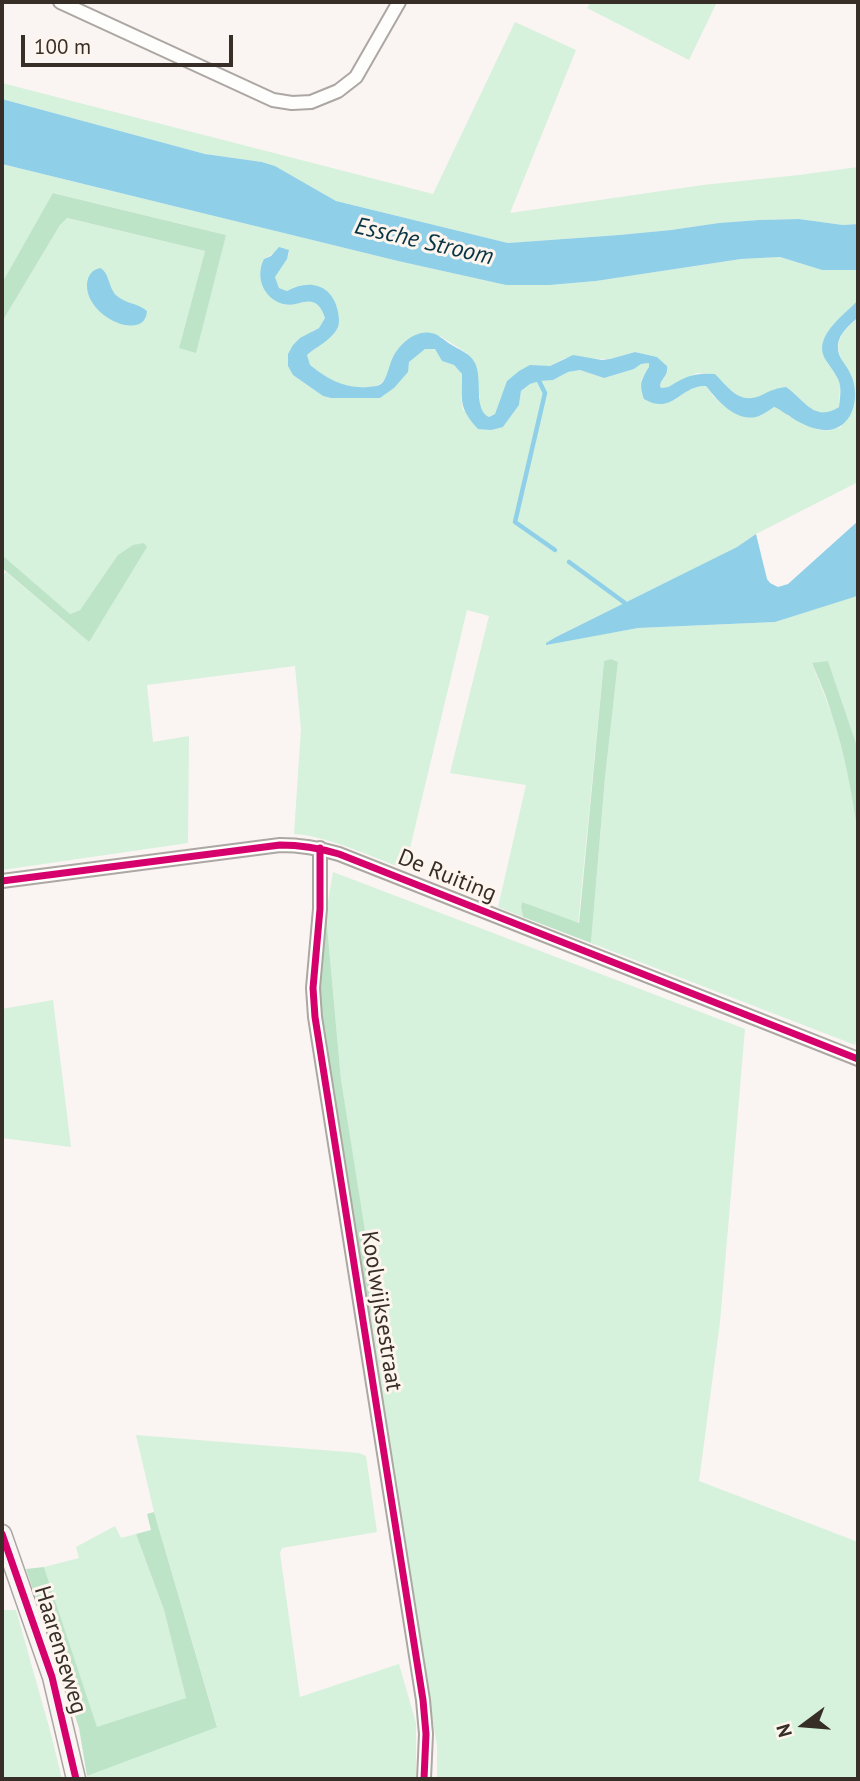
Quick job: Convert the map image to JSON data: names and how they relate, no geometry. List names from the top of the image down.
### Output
{
  "streets": {
    "street": ["De Ruiting", "Koolwijksestraat", "Haarenseweg"]
  },
  "crossings": [
    ["De Ruiting", "Koolwijksestraat"]
  ],
  "water": ["Essche Stroom"],
  "scale_bar": "100 m",
  "north": "left"
}
